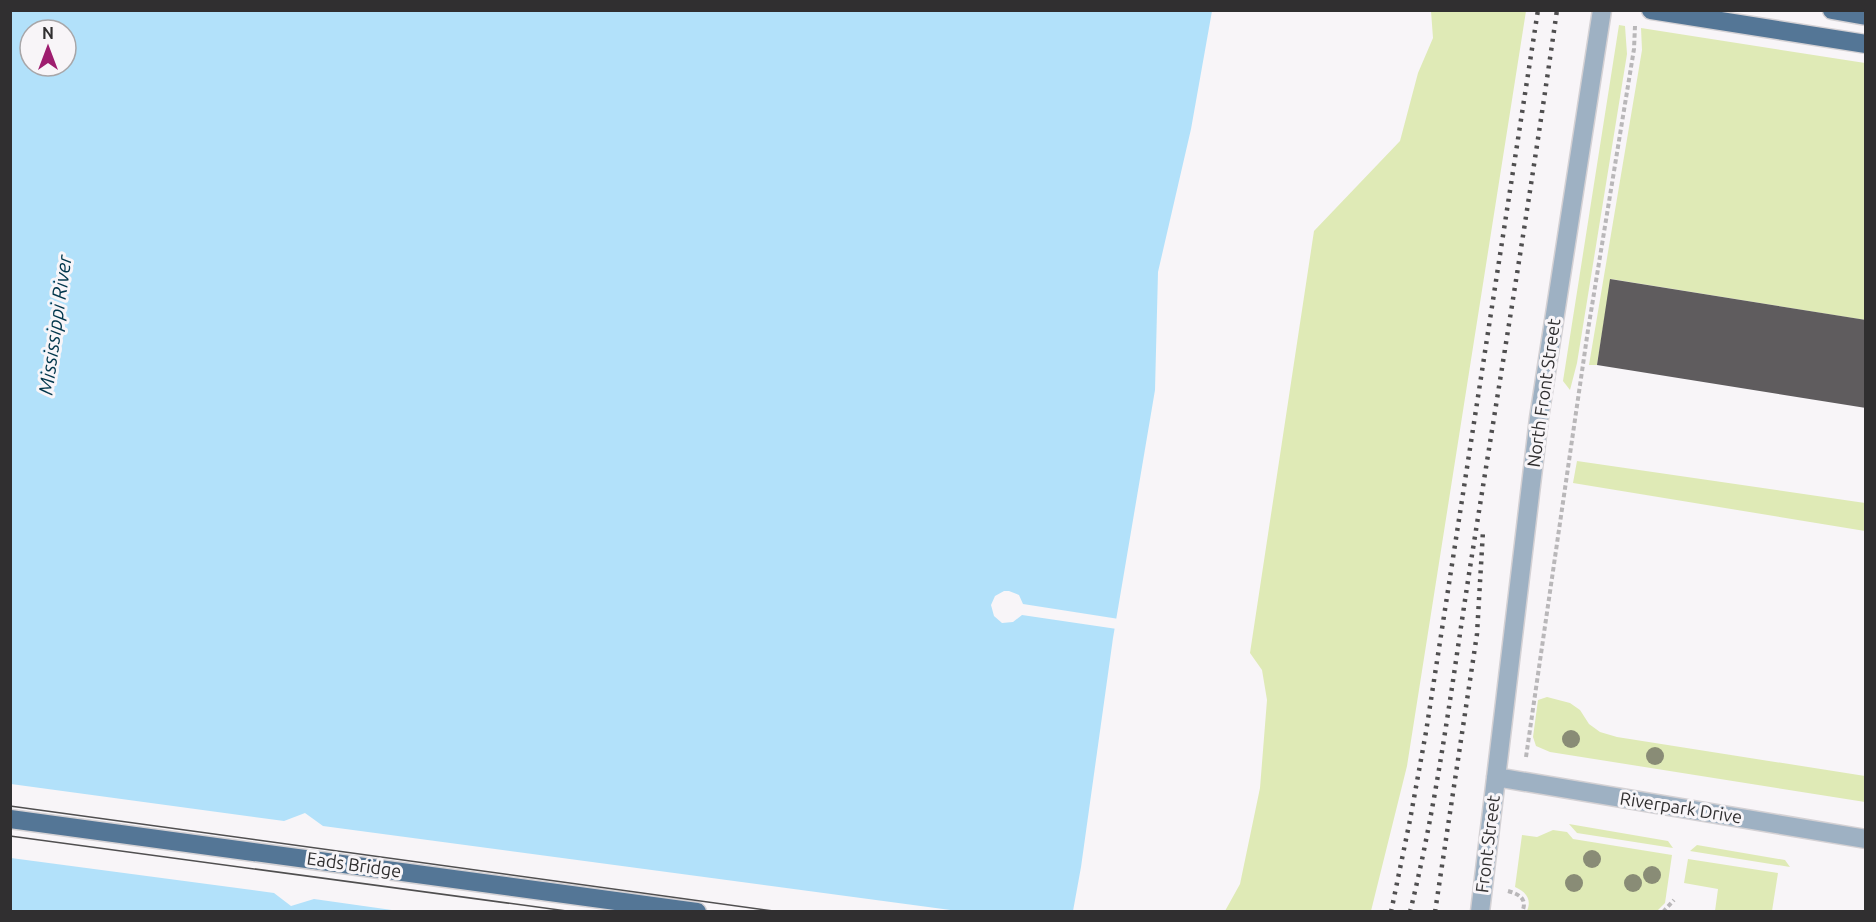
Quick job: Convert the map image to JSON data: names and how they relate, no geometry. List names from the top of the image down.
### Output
{
  "streets": {
    "main road": ["Eads Bridge"],
    "street": ["North Front Street", "Riverpark Drive", "Front Street"]
  },
  "crossings": [
    ["North Front Street", "Riverpark Drive"],
    ["North Front Street", "Front Street"],
    ["Riverpark Drive", "Front Street"]
  ],
  "water": ["Mississippi River"],
  "north": "top"
}
